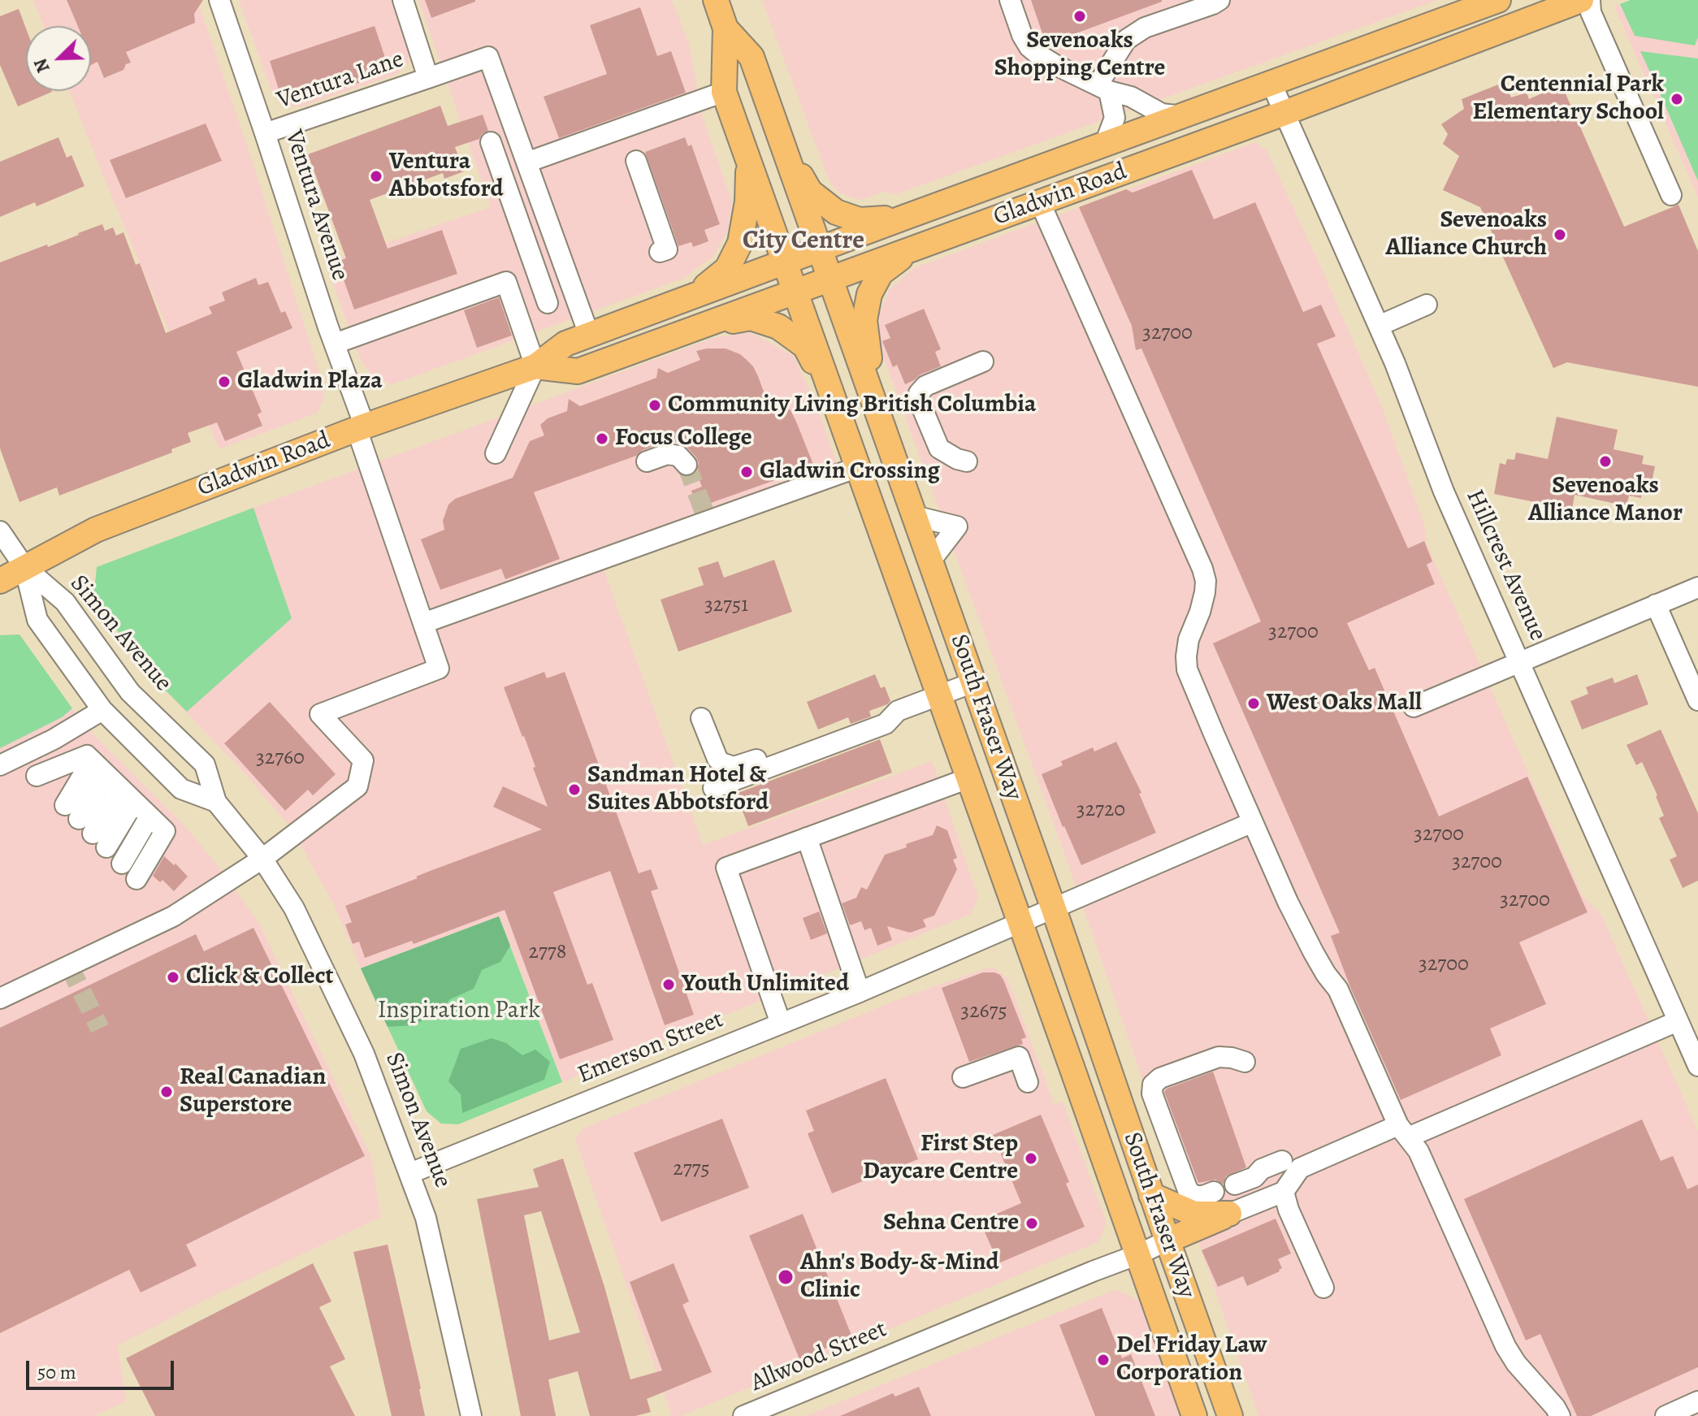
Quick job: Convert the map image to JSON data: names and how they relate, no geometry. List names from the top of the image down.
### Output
{
  "streets": {
    "main road": ["Gladwin Road", "South Fraser Way"],
    "street": [
      "Ventura Lane",
      "Ventura Avenue",
      "Hillcrest Avenue",
      "Simon Avenue",
      "Emerson Street",
      "Allwood Street"
    ]
  },
  "crossings": [
    ["Ventura Lane", "Ventura Avenue"],
    ["Gladwin Road", "Ventura Avenue"],
    ["Gladwin Road", "Hillcrest Avenue"],
    ["Gladwin Road", "Simon Avenue"],
    ["Gladwin Road", "South Fraser Way"],
    ["Ventura Avenue", "Simon Avenue"],
    ["Simon Avenue", "Emerson Street"],
    ["South Fraser Way", "Emerson Street"],
    ["South Fraser Way", "Allwood Street"]
  ],
  "districts": ["City Centre"],
  "parks": ["Inspiration Park"],
  "places": [
    "Sevenoaks Shopping Centre",
    "Centennial Park Elementary School",
    "Ventura Abbotsford",
    "Sevenoaks Alliance Church",
    "Gladwin Plaza",
    "Community Living British Columbia",
    "Focus College",
    "Sevenoaks Alliance Manor",
    "Gladwin Crossing",
    "West Oaks Mall",
    "Sandman Hotel & Suites Abbotsford",
    "Click & Collect",
    "Youth Unlimited",
    "Real Canadian Superstore",
    "First Step Daycare Centre",
    "Sehna Centre",
    "Ahn's Body-&-Mind Clinic",
    "Del Friday Law Corporation"
  ],
  "house_numbers": [
    "32700",
    "32751",
    "32700",
    "32760",
    "32720",
    "32700",
    "32700",
    "32700",
    "2778",
    "32700",
    "32675",
    "2775"
  ],
  "scale_bar": "50 m",
  "north": "bottom left"
}
